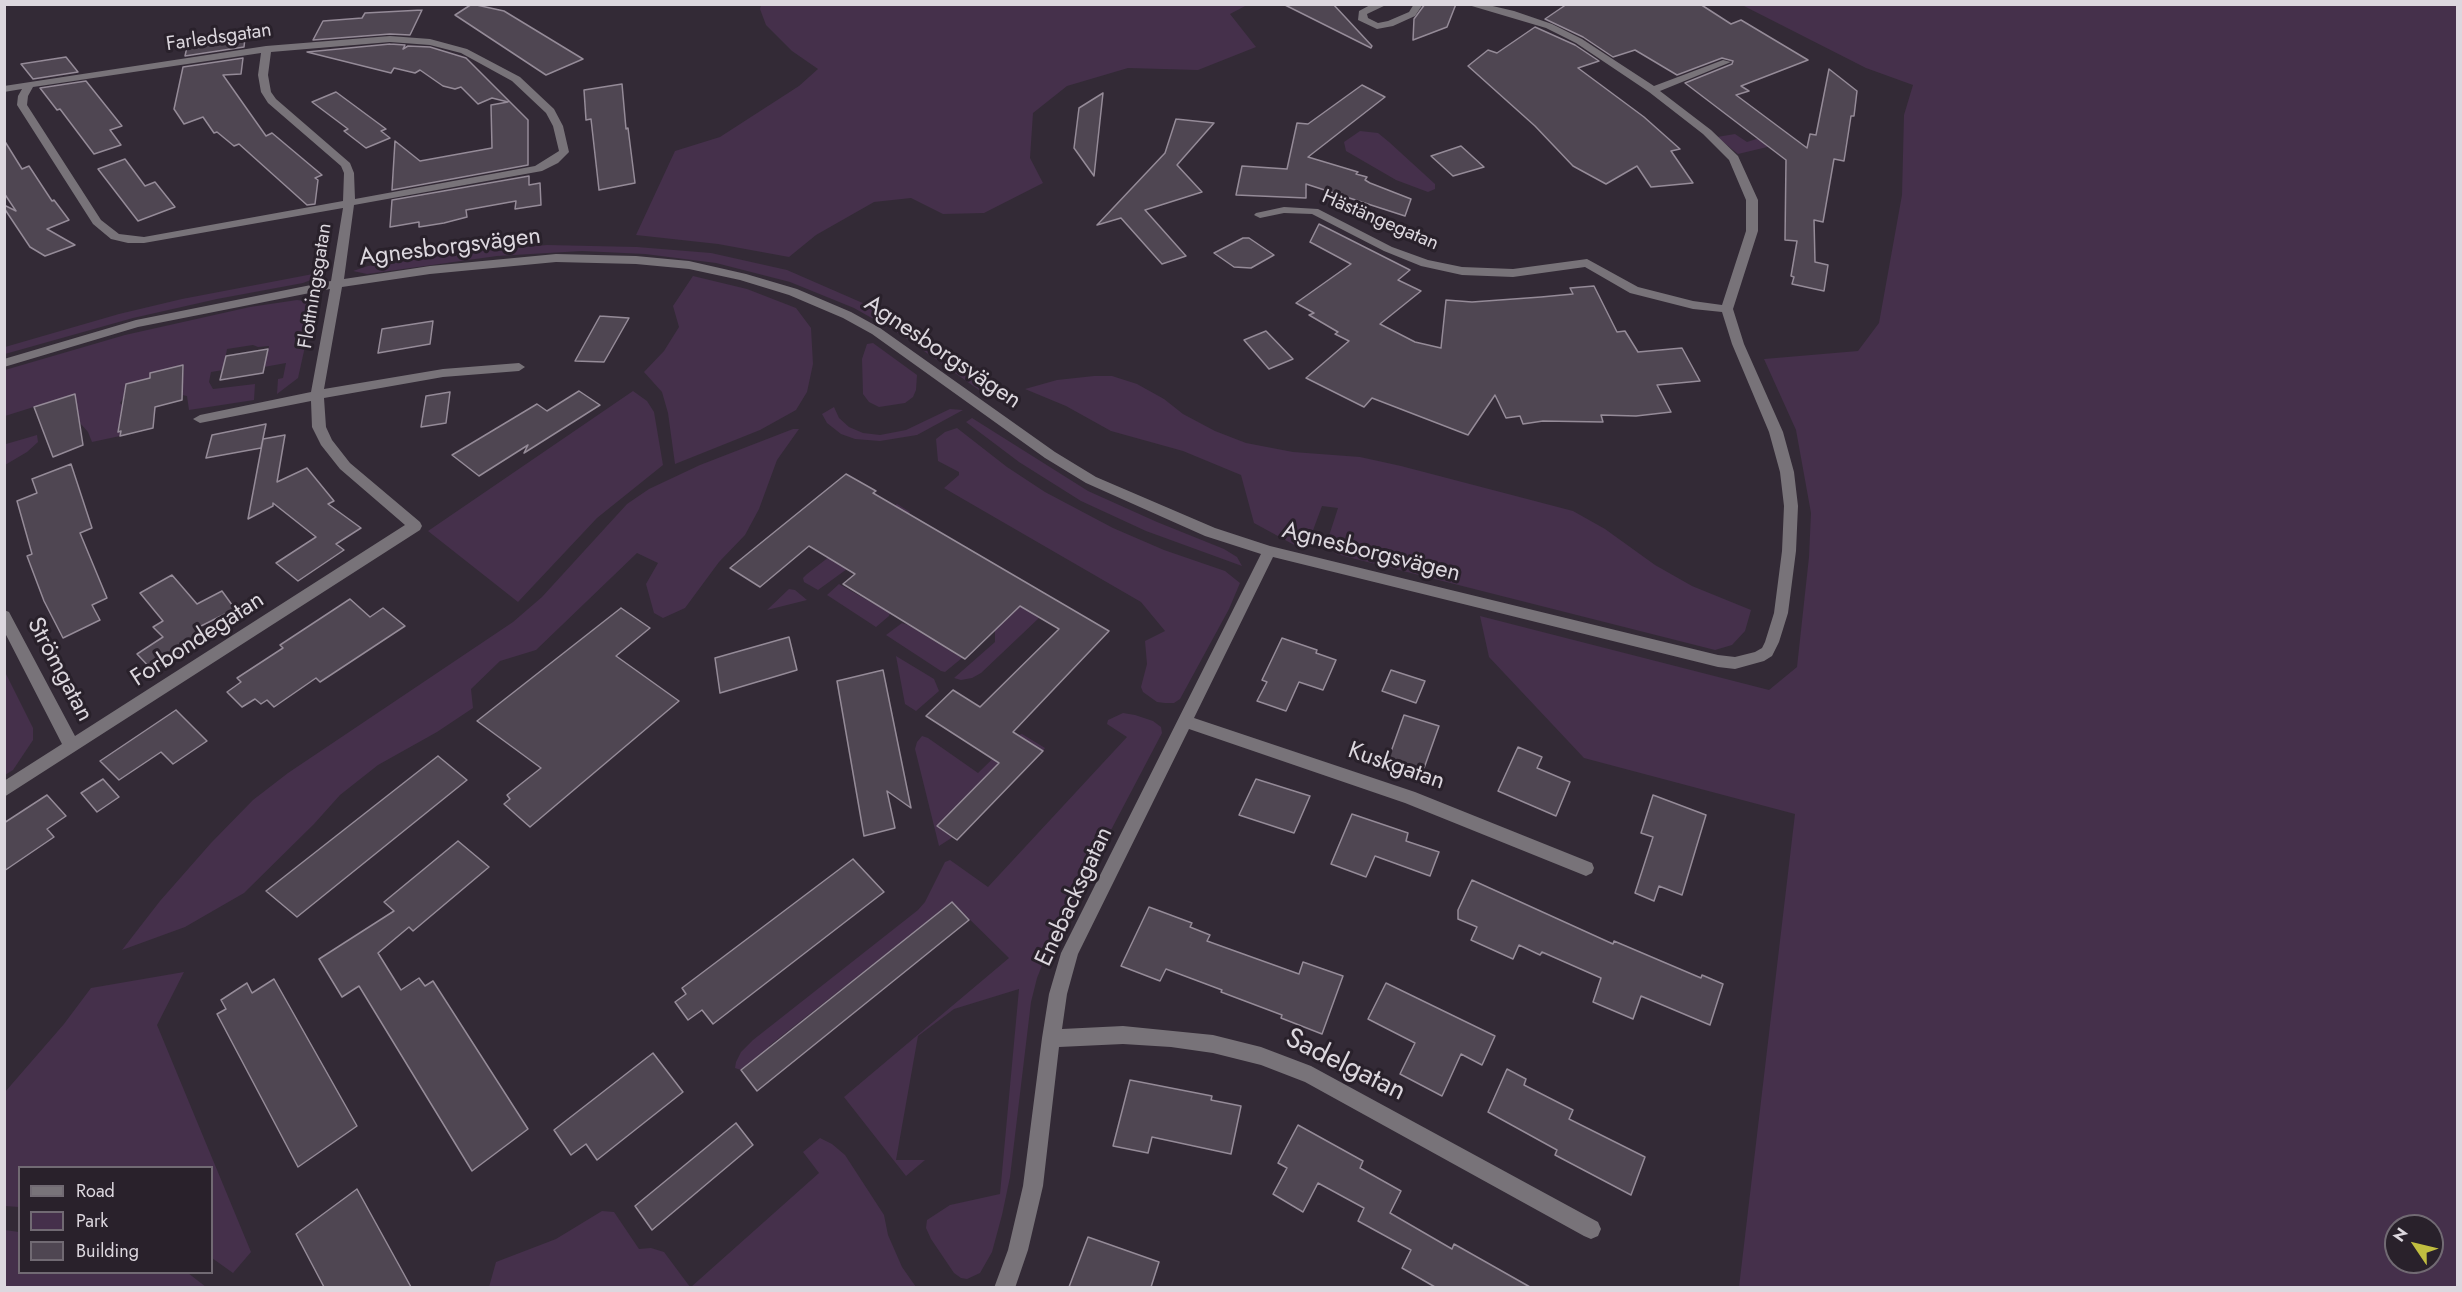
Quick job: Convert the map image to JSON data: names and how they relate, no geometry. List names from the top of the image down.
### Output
{
  "streets": {
    "street": [
      "Farledsgatan",
      "Hästängegatan",
      "Agnesborgsvägen",
      "Flottningsgatan",
      "Forbondegatan",
      "Strömgatan",
      "Kuskgatan",
      "Enebacksgatan",
      "Sadelgatan"
    ]
  },
  "crossings": [
    ["Farledsgatan", "Flottningsgatan"],
    ["Hästängegatan", "Agnesborgsvägen"],
    ["Agnesborgsvägen", "Flottningsgatan"],
    ["Agnesborgsvägen", "Enebacksgatan"],
    ["Flottningsgatan", "Forbondegatan"],
    ["Forbondegatan", "Strömgatan"],
    ["Kuskgatan", "Enebacksgatan"],
    ["Enebacksgatan", "Sadelgatan"]
  ],
  "legend": ["Road", "Park", "Building"],
  "north": "top left"
}
